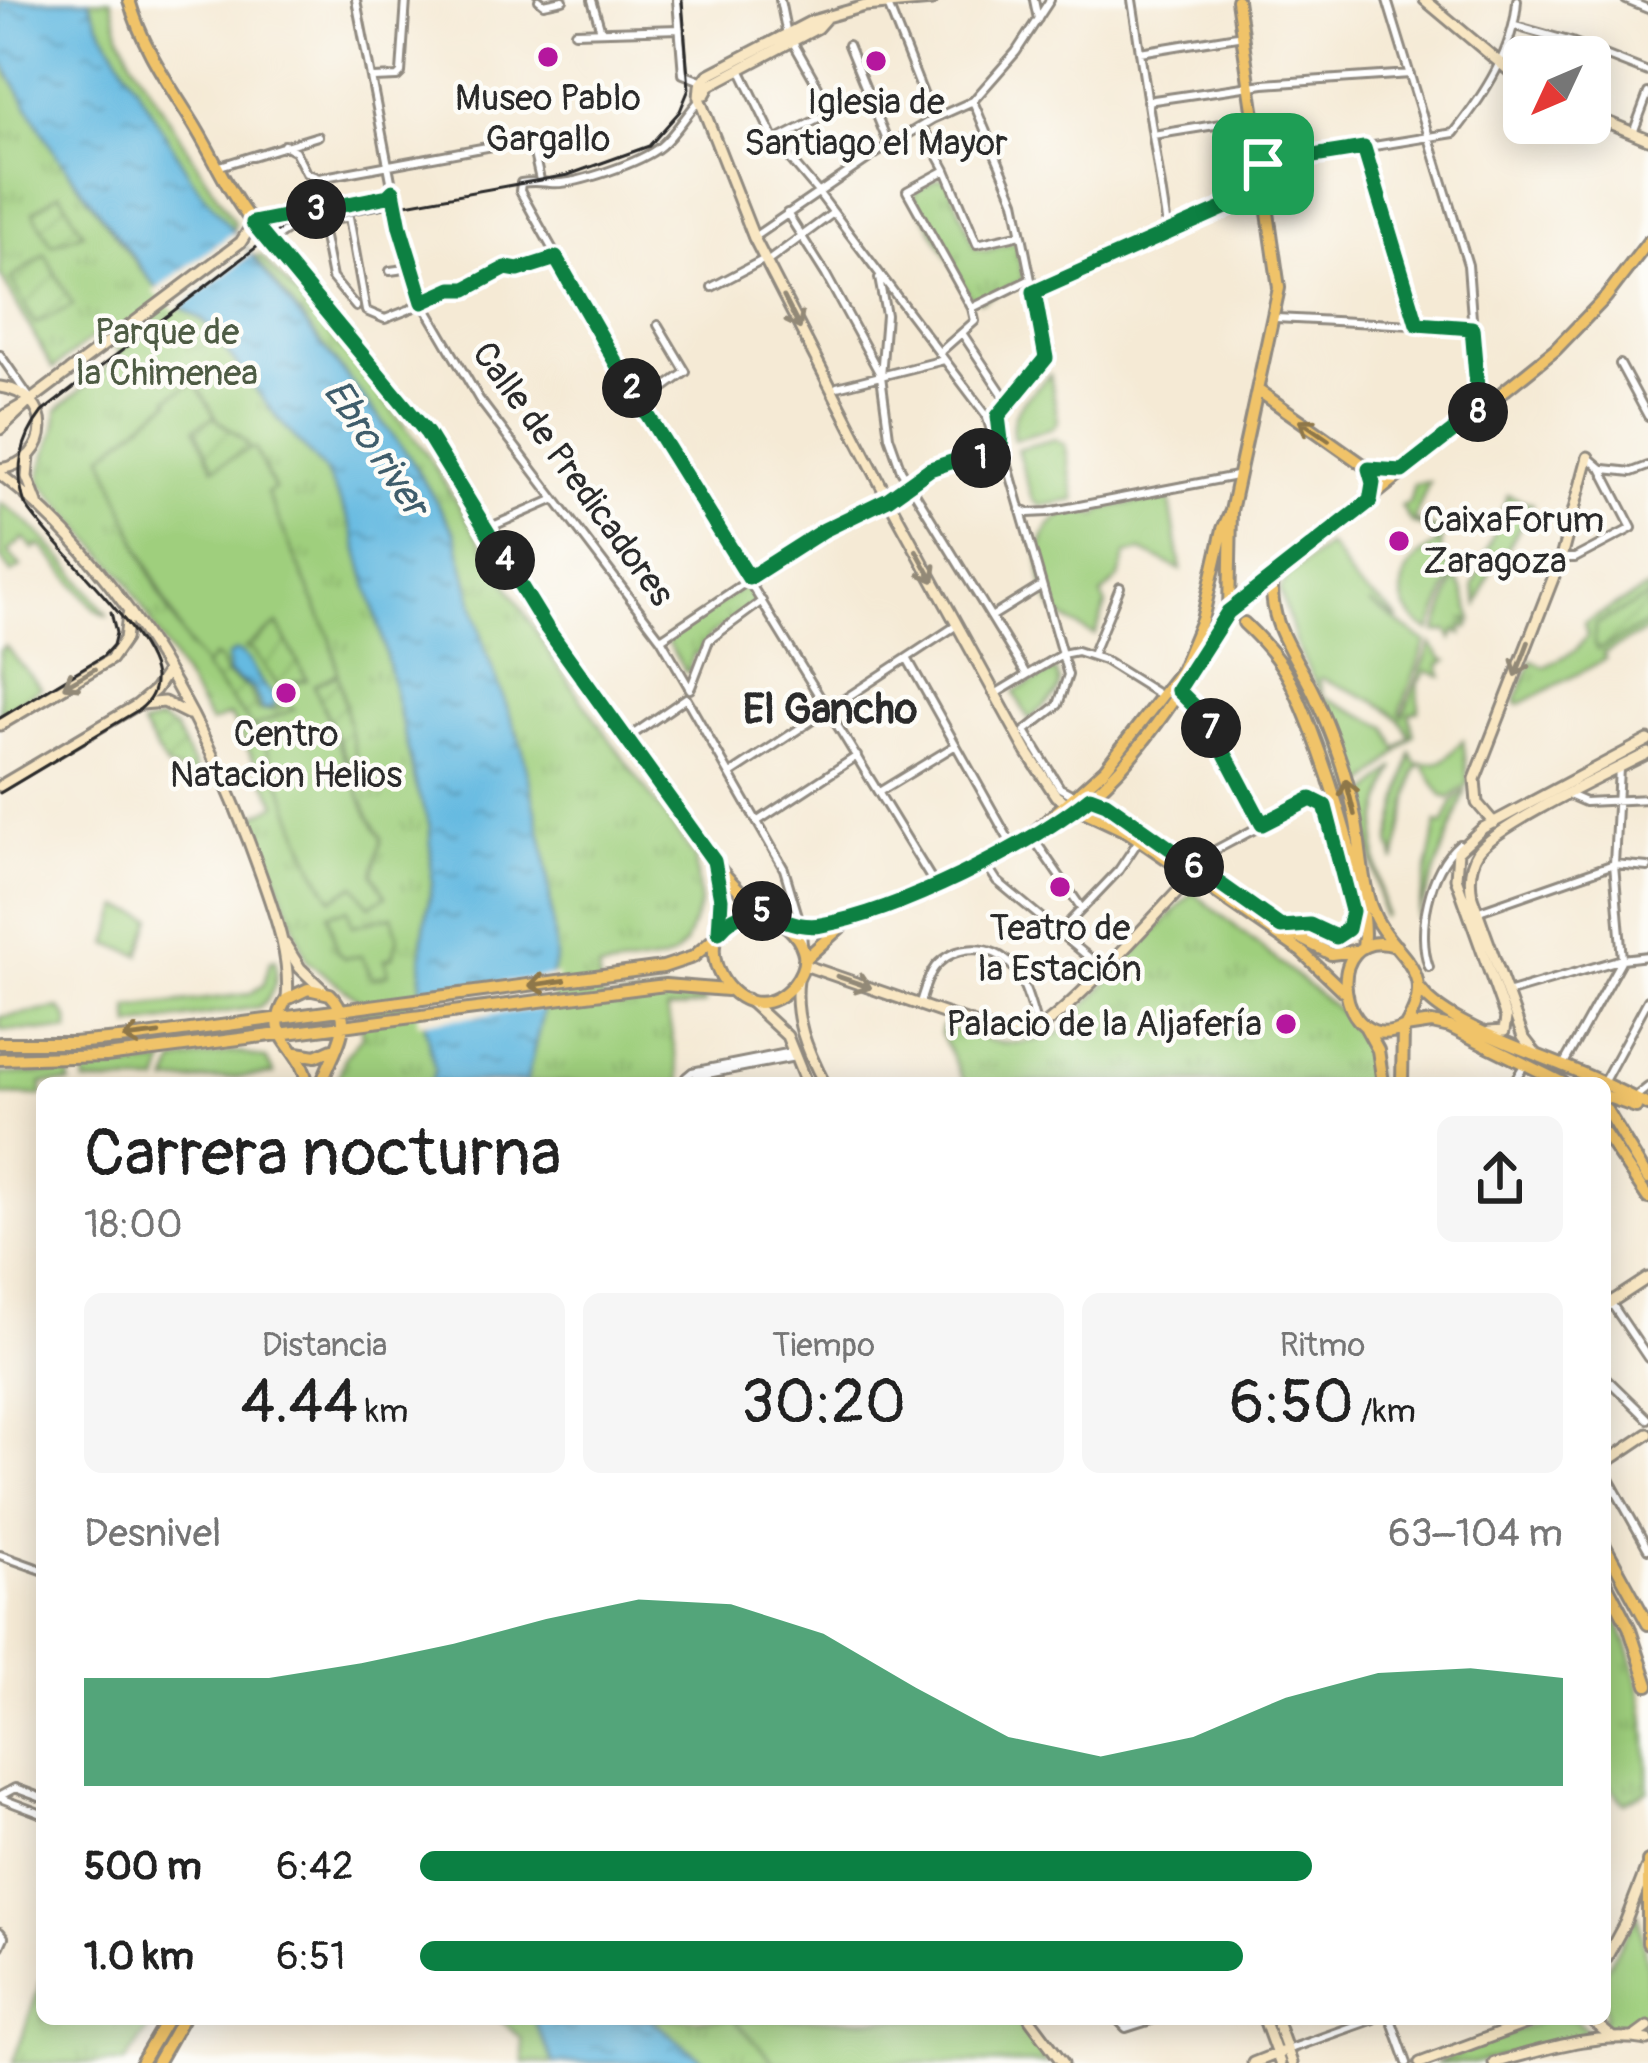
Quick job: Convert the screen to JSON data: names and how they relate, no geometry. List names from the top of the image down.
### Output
{
  "streets": {
    "street": ["Calle de Predicadores"]
  },
  "districts": ["El Gancho"],
  "water": ["Ebro river"],
  "parks": ["Parque de la Chimenea"],
  "places": [
    "Museo Pablo Gargallo",
    "Iglesia de Santiago el Mayor",
    "CaixaForum Zaragoza",
    "Centro Natacion Helios",
    "Teatro de la Estación",
    "Palacio de la Aljafería"
  ],
  "north": "bottom left",
  "page": {
    "pins": [
      "3",
      "2",
      "8",
      "1",
      "4",
      "7",
      "6",
      "5"
    ],
    "heading": ["Carrera nocturna", "18:00"],
    "stats": [
      ["Distancia", "4.44 km"],
      ["Tiempo", "30:20"],
      ["Ritmo", "6:50 /km"]
    ],
    "chart": ["Desnivel", "63–104 m"],
    "list": [
      {
        "name": "500 m",
        "note": "6:42"
      },
      {
        "name": "1.0 km",
        "note": "6:51"
      }
    ]
  }
}
